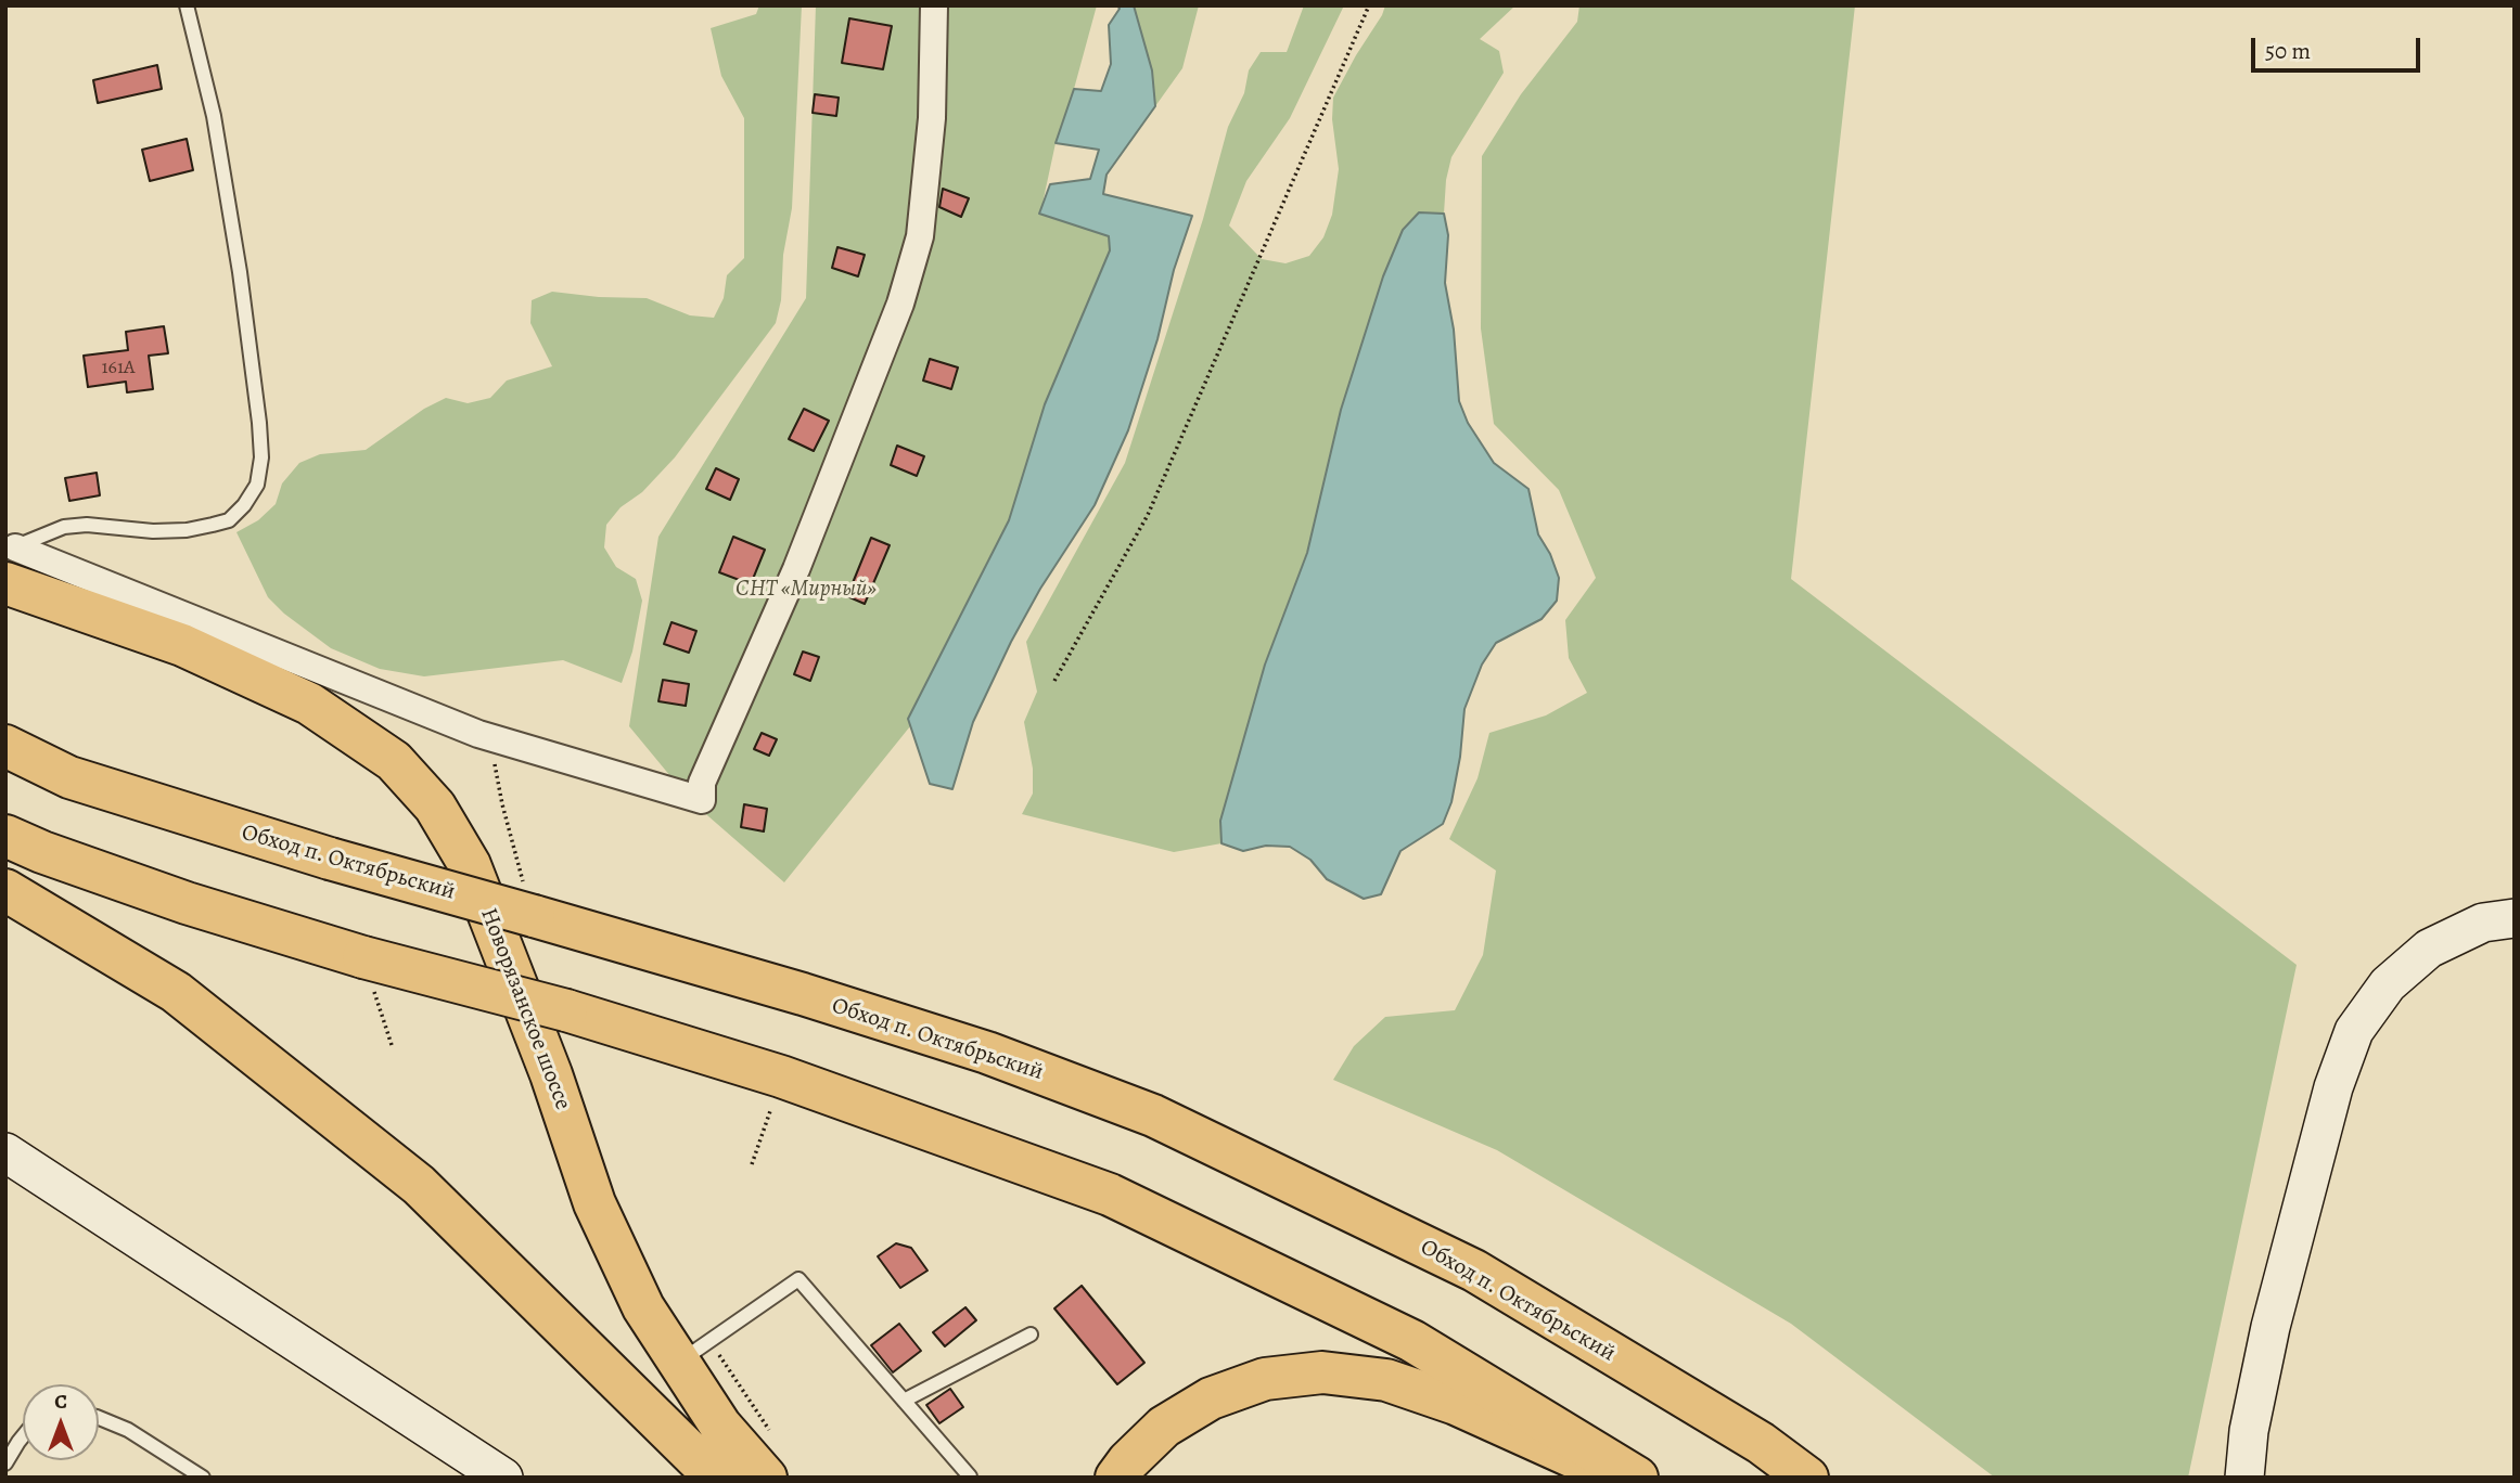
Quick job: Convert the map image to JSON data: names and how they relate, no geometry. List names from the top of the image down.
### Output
{
  "streets": {
    "main road": ["Обход п. Октябрьский", "Новорязанское шоссе"]
  },
  "parks": ["СНТ «Мирный»"],
  "house_numbers": ["161А"],
  "scale_bar": "50 m",
  "north": "top"
}
